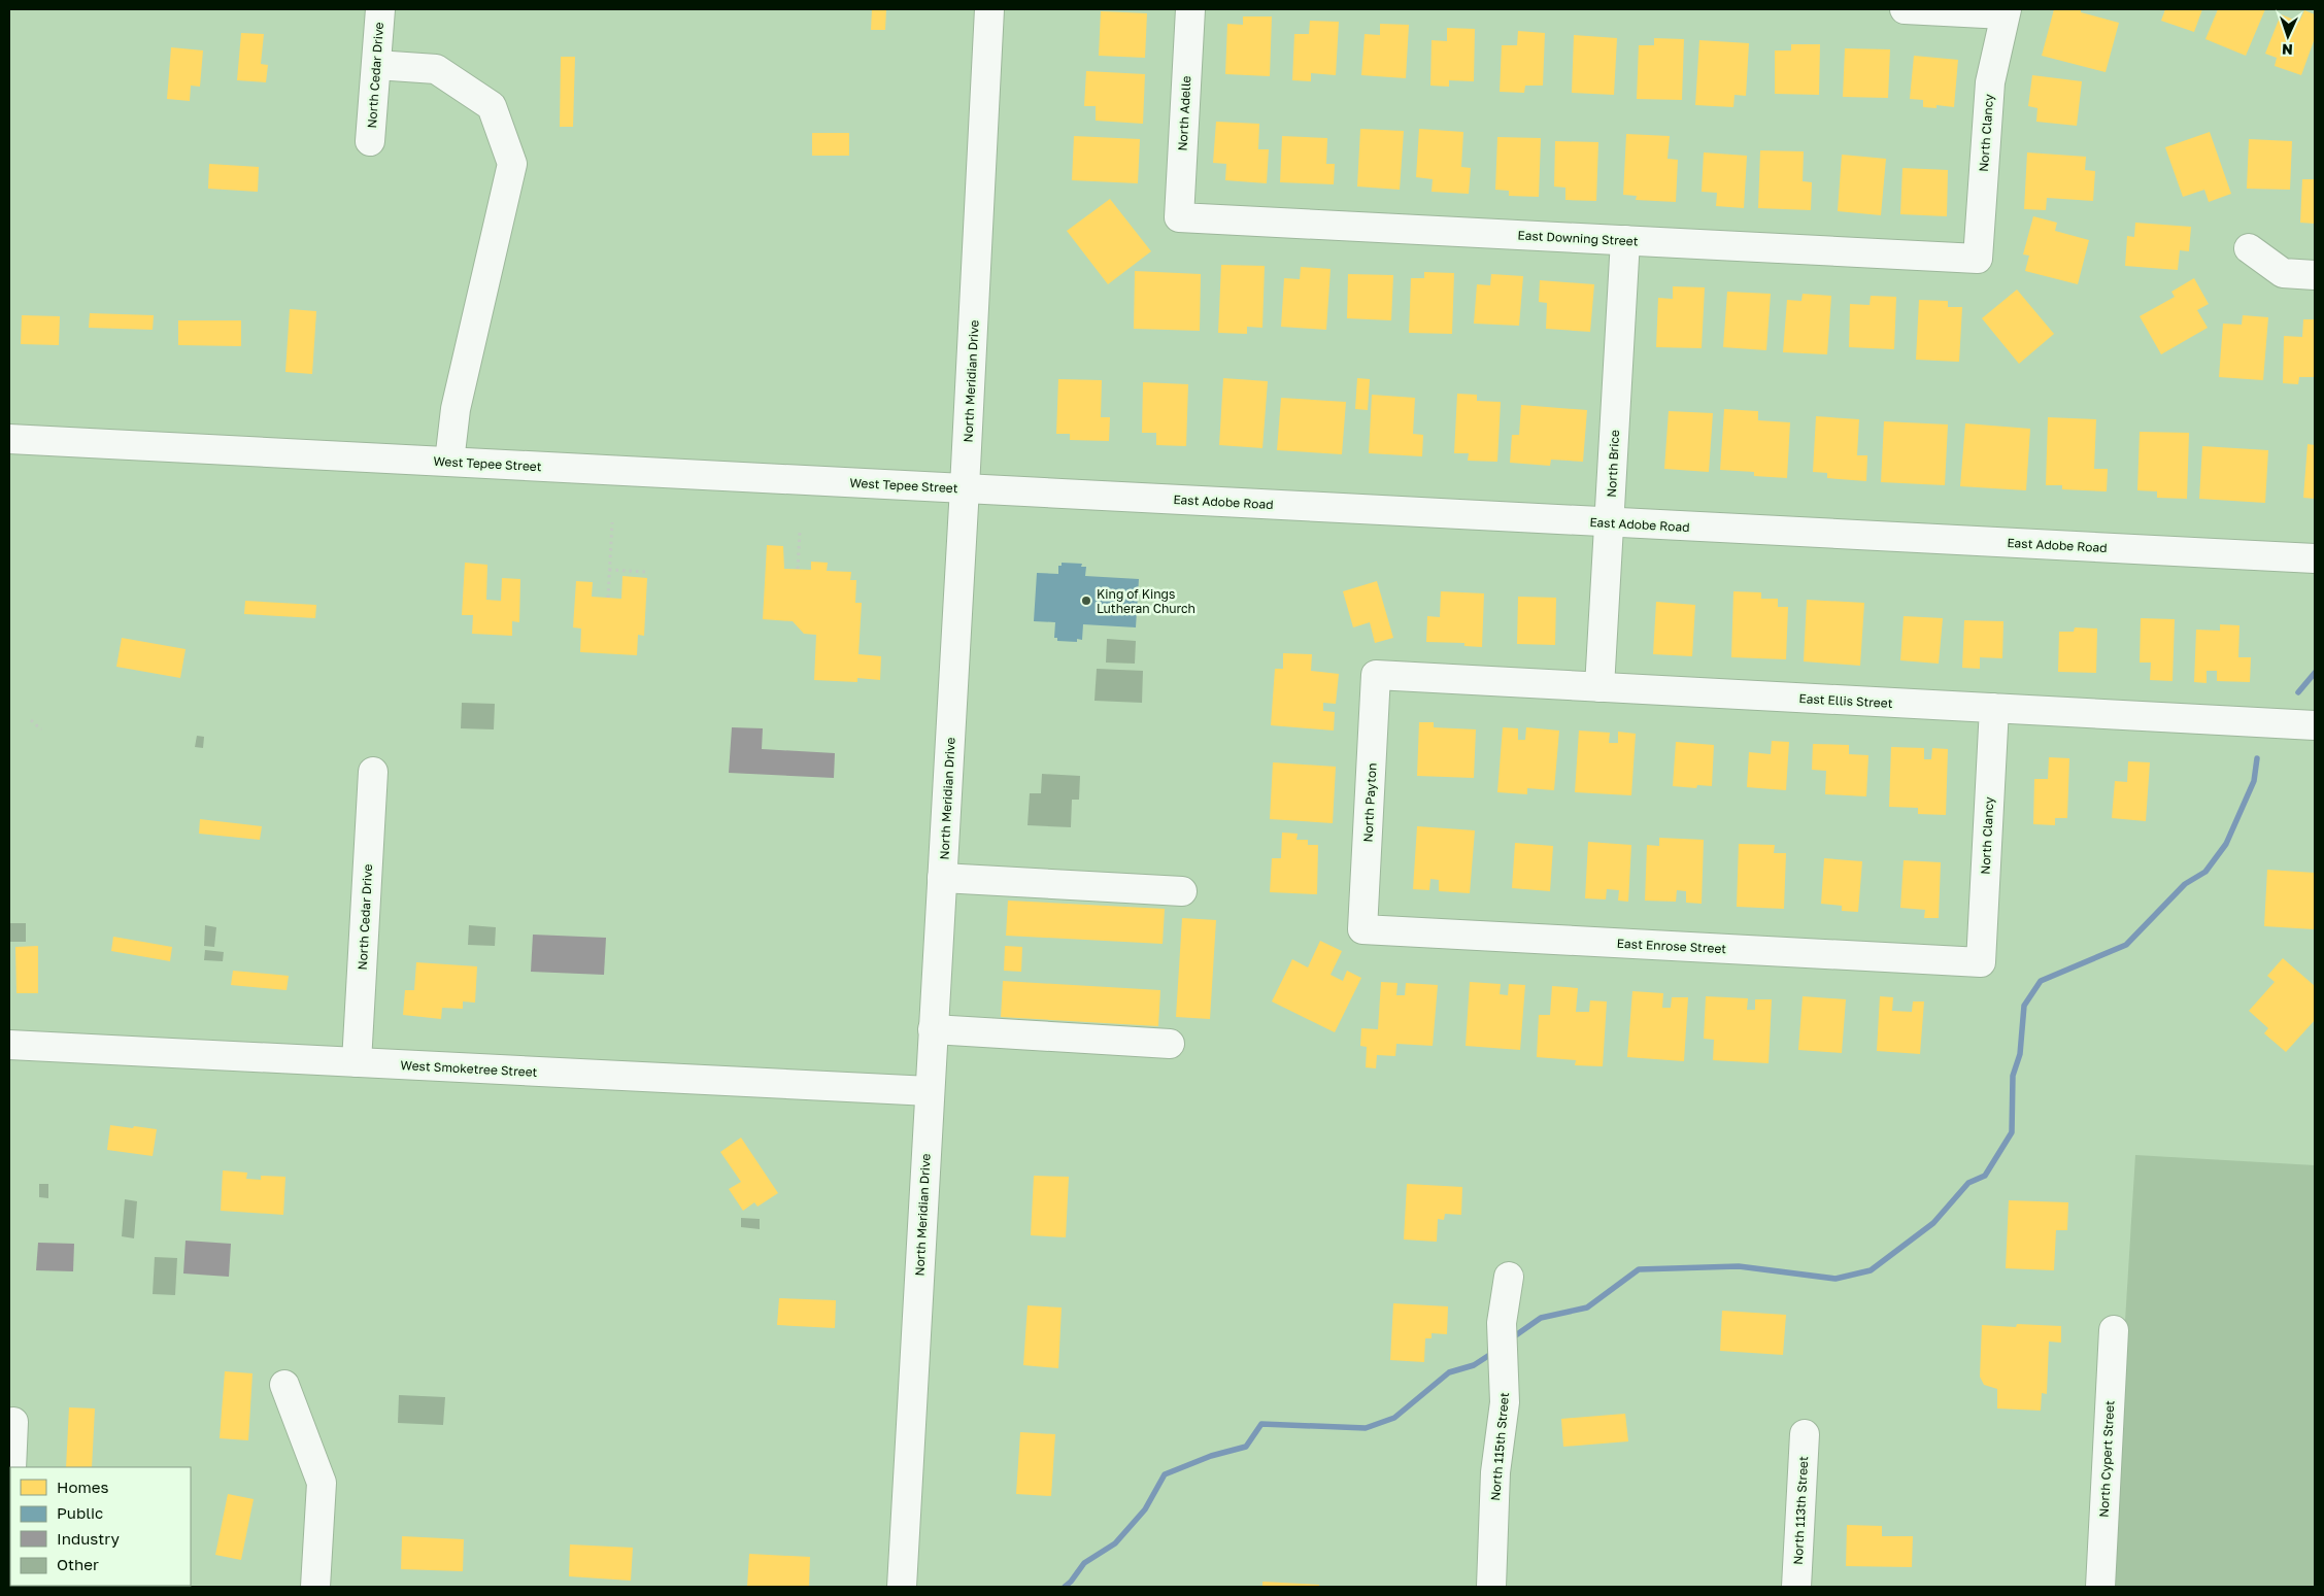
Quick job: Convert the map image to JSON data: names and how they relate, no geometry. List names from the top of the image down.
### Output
{
  "streets": {
    "street": [
      "North Cedar Drive",
      "North Adelle",
      "North Clancy",
      "East Downing Street",
      "North Meridian Drive",
      "West Tepee Street",
      "North Brice",
      "East Adobe Road",
      "East Ellis Street",
      "North Payton",
      "East Enrose Street",
      "West Smoketree Street",
      "North 115th Street",
      "North Cypert Street",
      "North 113th Street"
    ]
  },
  "crossings": [
    ["North Cedar Drive", "West Smoketree Street"],
    ["North Adelle", "East Downing Street"],
    ["North Clancy", "East Downing Street"],
    ["North Clancy", "East Ellis Street"],
    ["North Clancy", "East Enrose Street"],
    ["East Downing Street", "North Brice"],
    ["North Meridian Drive", "West Tepee Street"],
    ["North Meridian Drive", "East Adobe Road"],
    ["North Meridian Drive", "West Smoketree Street"],
    ["West Tepee Street", "East Adobe Road"],
    ["North Brice", "East Adobe Road"],
    ["North Brice", "East Ellis Street"],
    ["East Ellis Street", "North Payton"],
    ["North Payton", "East Enrose Street"]
  ],
  "places": ["King of Kings Lutheran Church"],
  "legend": [
    "Homes",
    "Public",
    "Industry",
    "Other"
  ],
  "north": "bottom"
}
